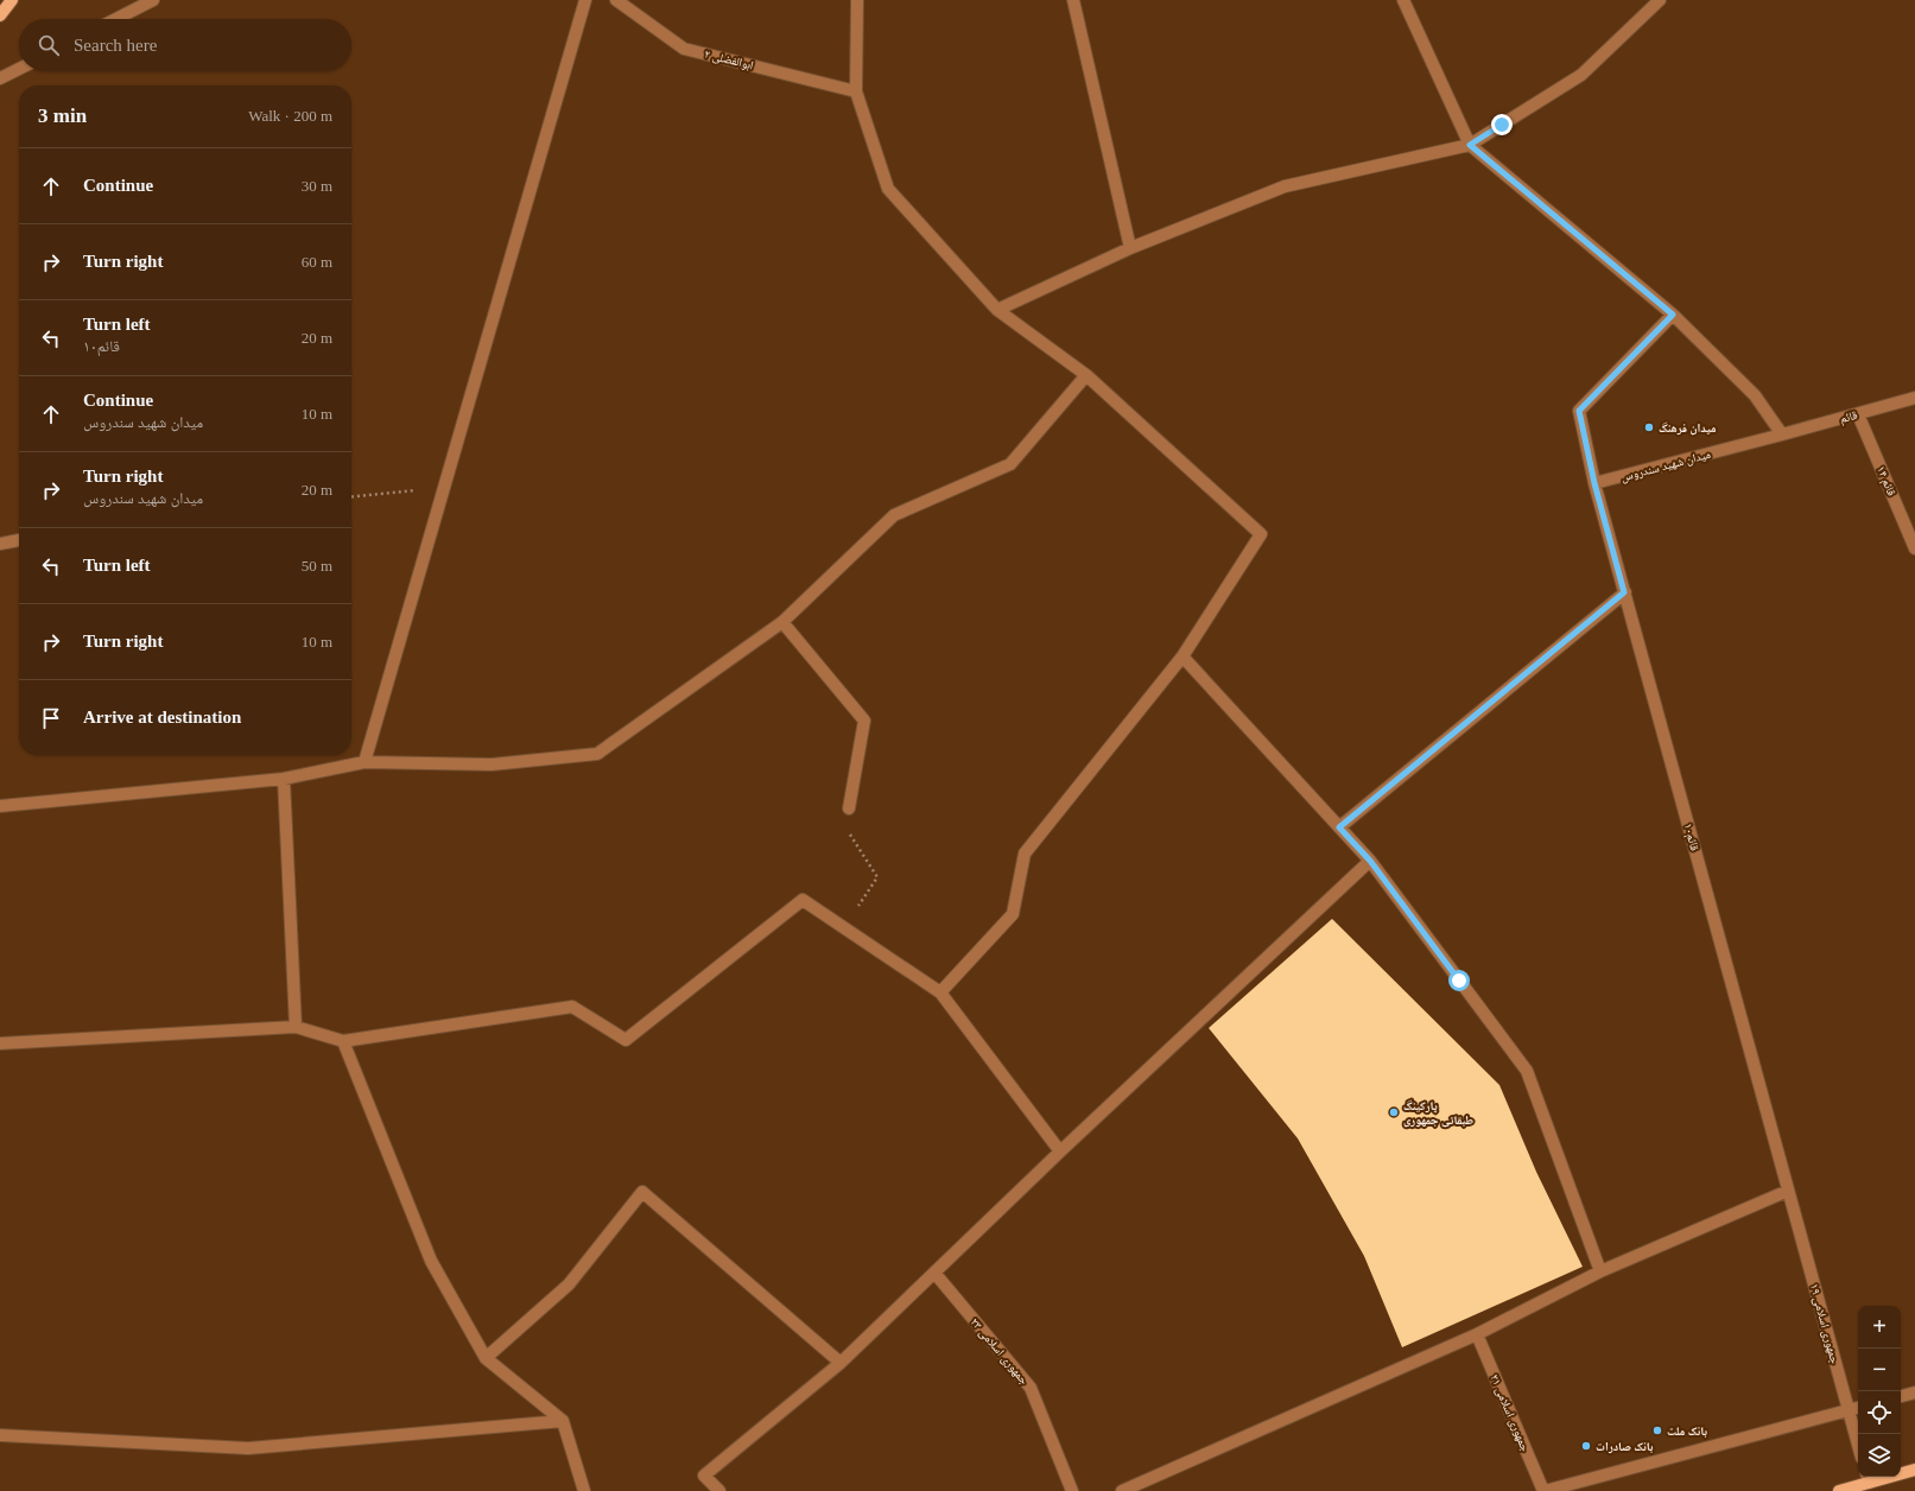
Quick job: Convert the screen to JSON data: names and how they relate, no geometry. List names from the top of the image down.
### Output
{
  "streets": {
    "street": [
      "ابوالفضلی ۲",
      "قائم",
      "میدان شهید سندروس",
      "قائم ۱۴",
      "قائم۱۰",
      "جمهوری اسلامی ۱۹",
      "جمهوری اسلامی ۲۳",
      "جمهوری اسلامی ۲۱"
    ]
  },
  "crossings": [
    ["قائم", "میدان شهید سندروس"],
    ["قائم", "قائم ۱۴"],
    ["میدان شهید سندروس", "قائم۱۰"],
    ["قائم۱۰", "جمهوری اسلامی ۱۹"]
  ],
  "places": [
    "میدان فرهنگ",
    "پارکینگ طبقاتی جمهوری",
    "بانک ملت",
    "بانک صادرات"
  ],
  "page": {
    "search": "Search here",
    "heading": ["3 min", "Walk · 200 m"],
    "list": [
      ["Continue", "30 m"],
      ["Turn right", "60 m"],
      ["Turn left", "قائم۱۰", "20 m"],
      ["Continue", "میدان شهید سندروس", "10 m"],
      ["Turn right", "میدان شهید سندروس", "20 m"],
      ["Turn left", "50 m"],
      ["Turn right", "10 m"],
      "Arrive at destination"
    ],
    "map_buttons": ["+", "−"]
  }
}
